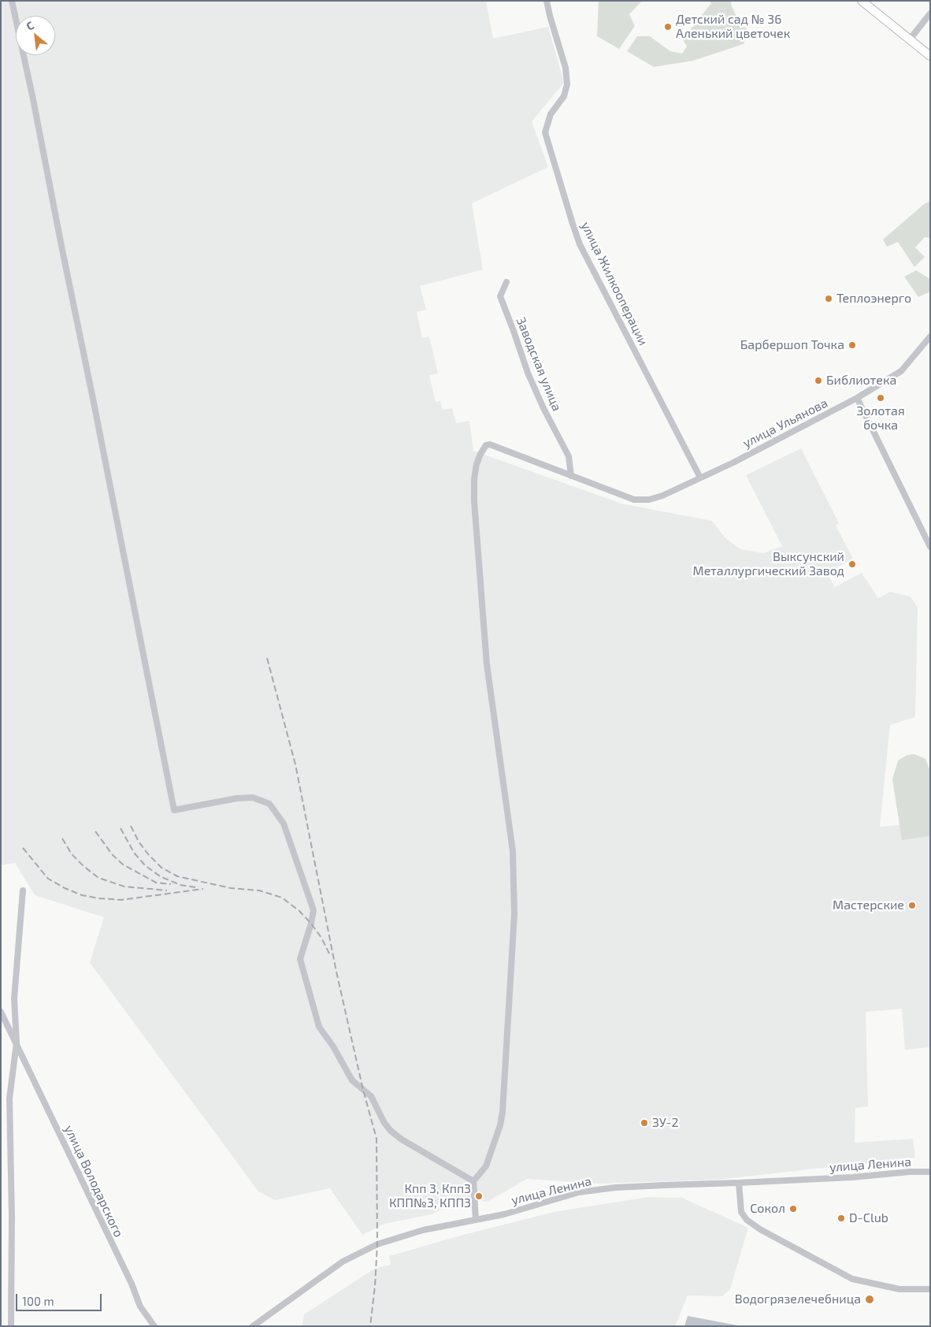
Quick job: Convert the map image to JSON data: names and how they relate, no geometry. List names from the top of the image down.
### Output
{
  "streets": {
    "street": [
      "улица Жилкооперации",
      "Заводская улица",
      "улица Ульянова",
      "улица Ленина",
      "улица Володарского"
    ]
  },
  "crossings": [
    ["улица Жилкооперации", "улица Ульянова"],
    ["Заводская улица", "улица Ульянова"]
  ],
  "places": [
    "Детский сад № 36 Аленький цветочек",
    "Теплоэнерго",
    "Барбершоп Точка",
    "Библиотека",
    "Золотая бочка",
    "Выксунский Металлургический Завод",
    "Мастерские",
    "ЗУ-2",
    "Кпп 3, Кпп3 КПП№3, КПП3",
    "Сокол",
    "D-Club",
    "Водогрязелечебница"
  ],
  "scale_bar": "100 m",
  "north": "top left"
}
